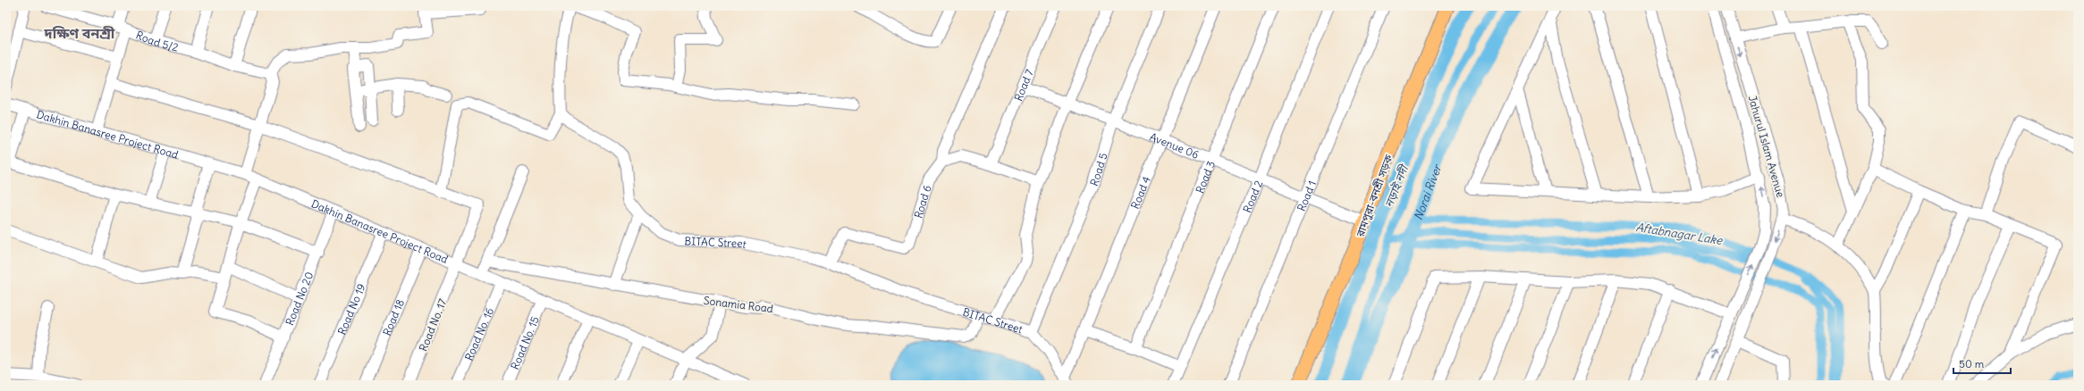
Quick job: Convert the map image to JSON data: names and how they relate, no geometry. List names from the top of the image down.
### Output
{
  "streets": {
    "main road": ["রামপুরা-বনশ্রী সড়ক"],
    "street": [
      "Road 5/2",
      "Road 7",
      "Dakhin Banasree Project Road",
      "Avenue 06",
      "Jahurul Islam Avenue",
      "Road 5",
      "Road 3",
      "Road 4",
      "Road 1",
      "Road 2",
      "Road 6",
      "BITAC Street",
      "Road No 20",
      "Sonamia Road",
      "Road No 19",
      "Road 18",
      "Road No. 17",
      "Road No. 16",
      "Road No. 15"
    ]
  },
  "crossings": [
    ["Road 7", "Avenue 06"],
    ["Dakhin Banasree Project Road", "Road No 20"],
    ["Dakhin Banasree Project Road", "Road No 19"],
    ["Dakhin Banasree Project Road", "Road 18"],
    ["Dakhin Banasree Project Road", "Road No. 17"],
    ["Dakhin Banasree Project Road", "Road No. 16"],
    ["Dakhin Banasree Project Road", "Road No. 15"],
    ["Avenue 06", "Road 5"],
    ["Avenue 06", "Road 3"],
    ["Avenue 06", "Road 4"],
    ["Avenue 06", "Road 1"],
    ["Avenue 06", "রামপুরা-বনশ্রী সড়ক"],
    ["Avenue 06", "Road 2"],
    ["Road 5", "BITAC Street"],
    ["Road 6", "BITAC Street"],
    ["BITAC Street", "Sonamia Road"]
  ],
  "districts": ["দক্ষিণ বনশ্রী"],
  "water": ["নড়াই নদী", "Norai River", "Aftabnagar Lake"],
  "scale_bar": "50 m"
}
